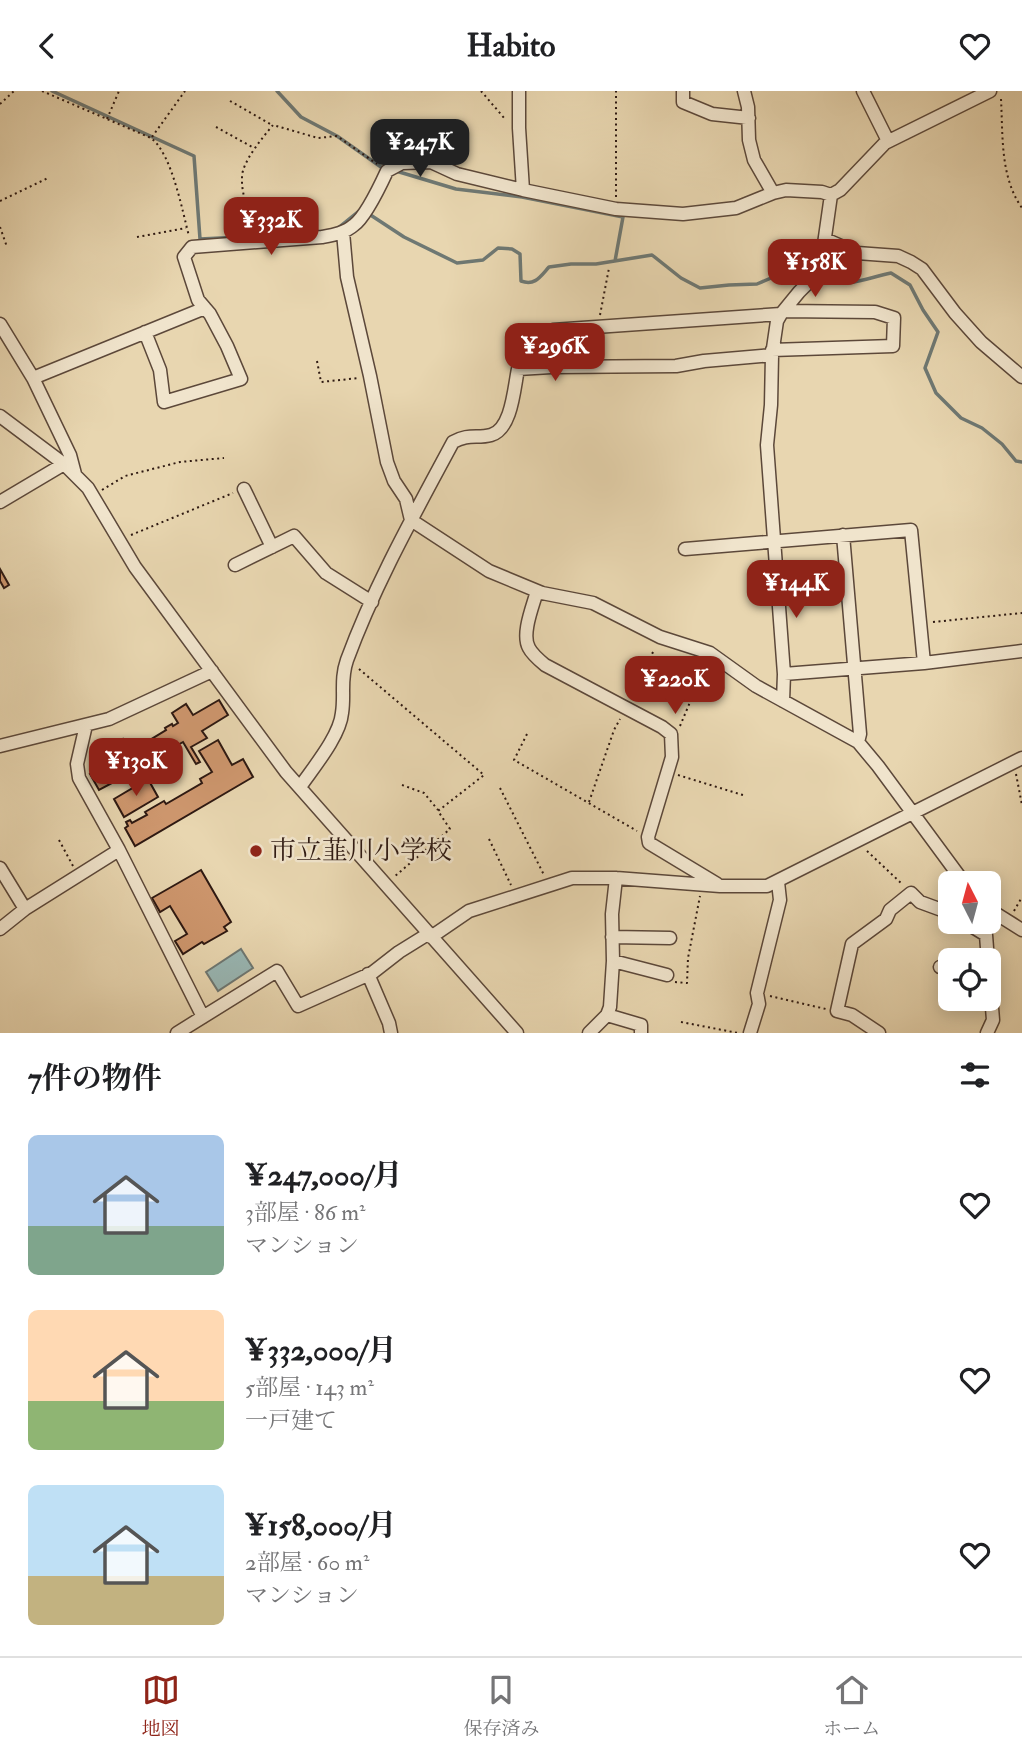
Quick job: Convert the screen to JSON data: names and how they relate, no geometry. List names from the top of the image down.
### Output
{
  "places": ["市立韮川小学校"],
  "north": "top",
  "page": {
    "header": "Habito",
    "price": [
      "¥247K",
      "¥332K",
      "¥158K",
      "¥296K",
      "¥144K",
      "¥220K",
      "¥130K"
    ],
    "heading": "7件の物件",
    "list": [
      {
        "name": "¥247,000/月",
        "note": "3部屋 · 86 m² · マンション"
      },
      {
        "name": "¥332,000/月",
        "note": "5部屋 · 143 m² · 一戸建て"
      },
      {
        "name": "¥158,000/月",
        "note": "2部屋 · 60 m² · マンション"
      }
    ],
    "tabs": ["地図", "保存済み", "ホーム"]
  }
}
